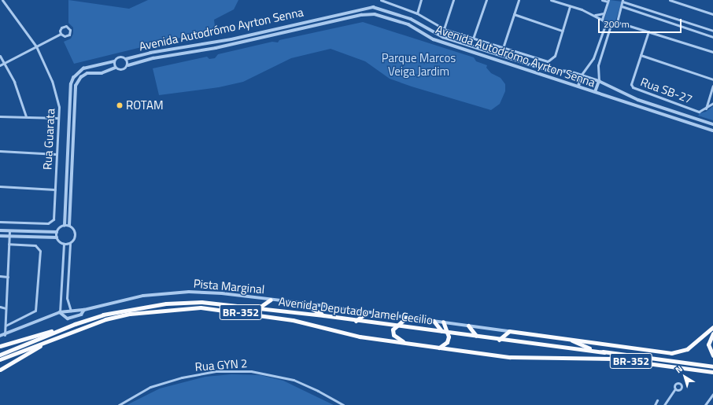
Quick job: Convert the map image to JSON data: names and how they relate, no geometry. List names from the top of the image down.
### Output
{
  "streets": {
    "highway": ["Avenida Deputado Jamel Cecilio", "BR-352"],
    "street": [
      "Avenida Autodrómo Ayrton Senna",
      "Rua SB-27",
      "Rua Guarata",
      "Pista Marginal",
      "Rua GYN 2"
    ]
  },
  "crossings": [
    ["Avenida Deputado Jamel Cecilio", "BR-352"]
  ],
  "parks": ["Parque Marcos Veiga Jardim"],
  "places": ["ROTAM"],
  "scale_bar": "200 m",
  "north": "top left"
}
